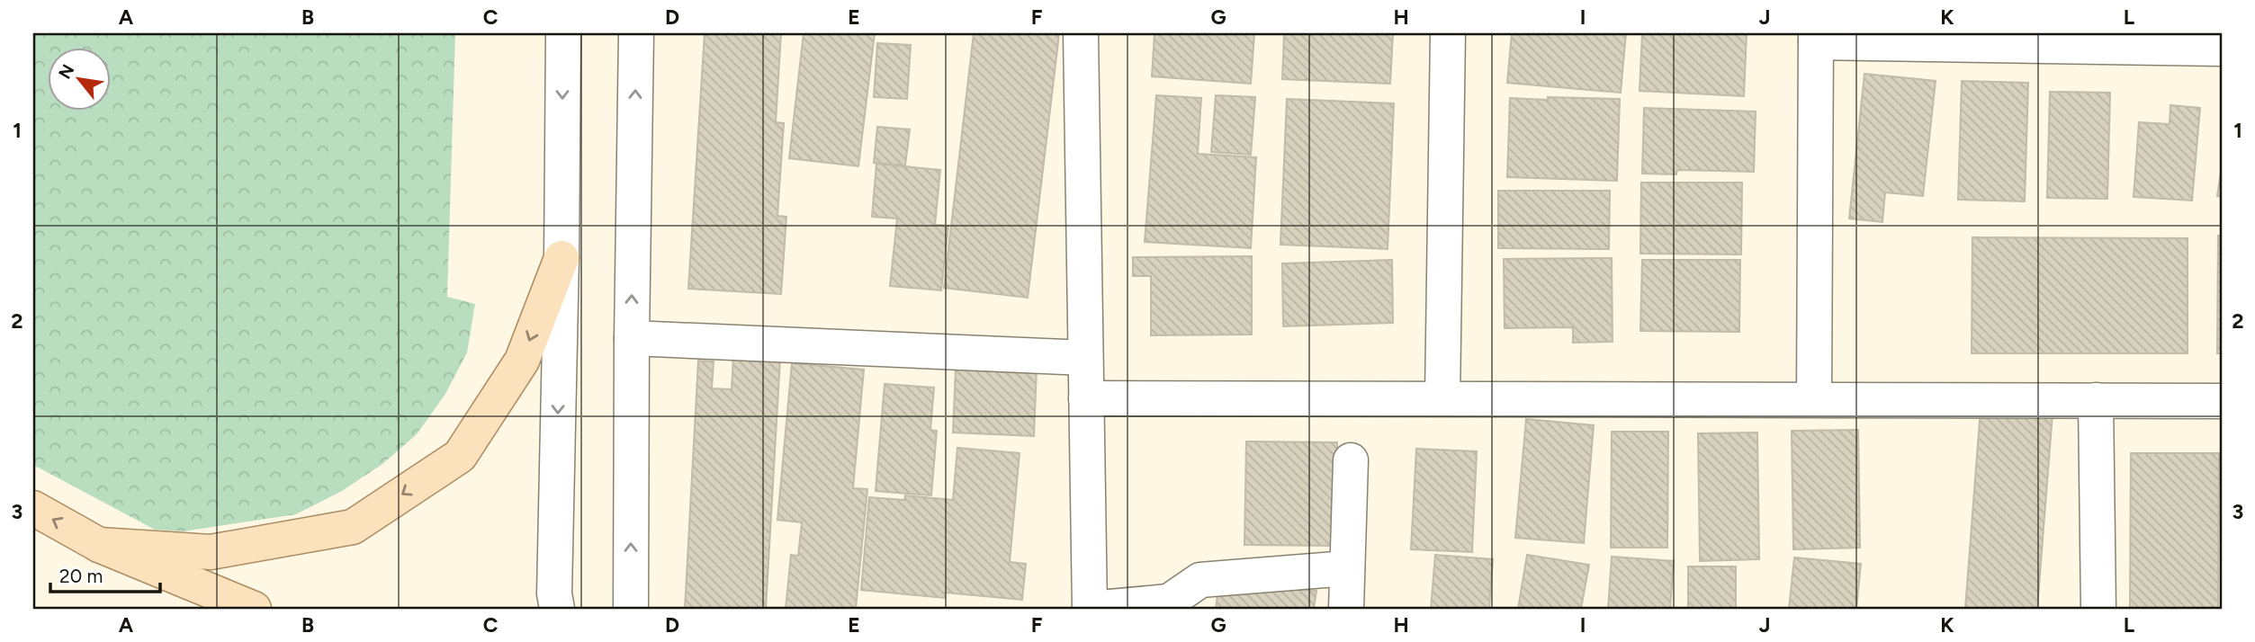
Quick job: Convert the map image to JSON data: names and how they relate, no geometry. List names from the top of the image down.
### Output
{
  "scale_bar": "20 m",
  "north": "top left",
  "grid": {
    "columns": [
      "A",
      "B",
      "C",
      "D",
      "E",
      "F",
      "G",
      "H",
      "I",
      "J",
      "K",
      "L"
    ],
    "rows": ["1", "2", "3"]
  }
}
